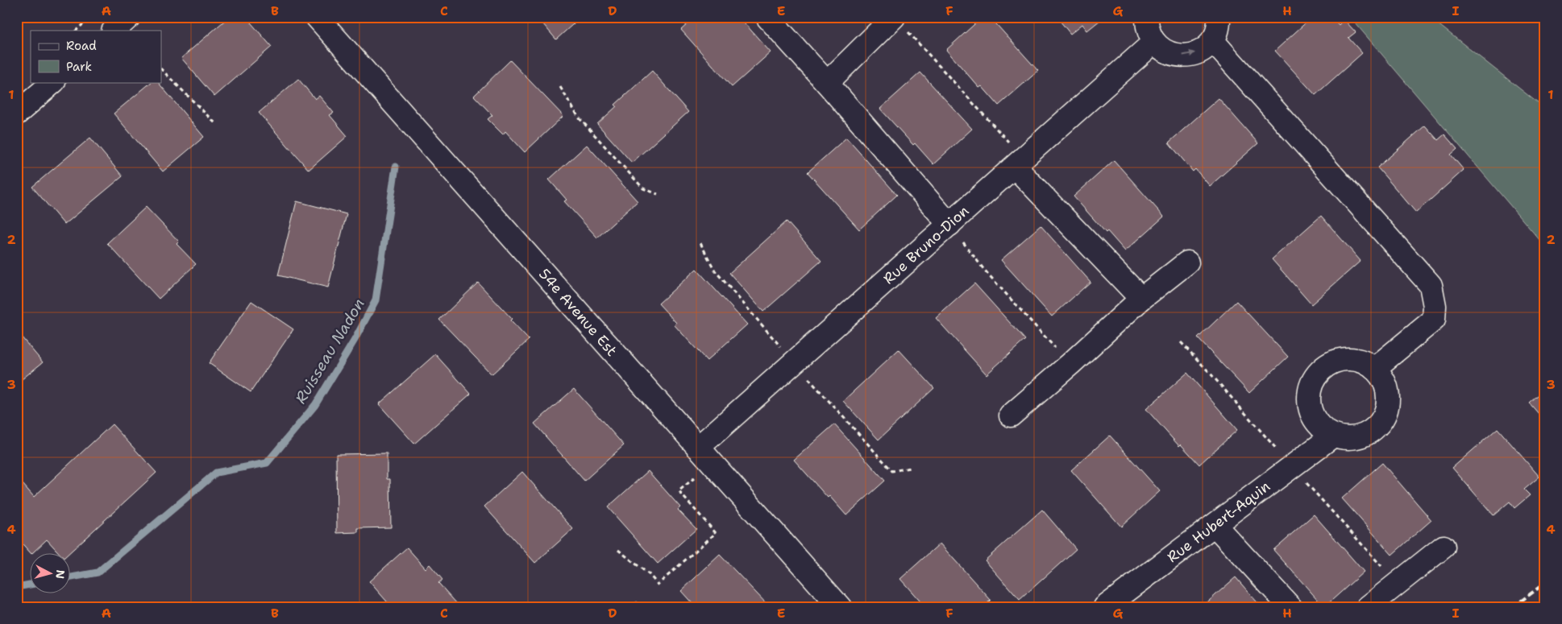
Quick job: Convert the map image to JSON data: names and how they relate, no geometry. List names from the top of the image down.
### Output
{
  "streets": {
    "street": ["Rue Bruno-Dion", "54e Avenue Est", "Rue Hubert-Aquin"]
  },
  "crossings": [
    ["Rue Bruno-Dion", "54e Avenue Est"]
  ],
  "water": ["Ruisseau Nadon"],
  "legend": ["Road", "Park"],
  "north": "right",
  "grid": {
    "columns": [
      "A",
      "B",
      "C",
      "D",
      "E",
      "F",
      "G",
      "H",
      "I"
    ],
    "rows": [
      "1",
      "2",
      "3",
      "4"
    ]
  }
}
